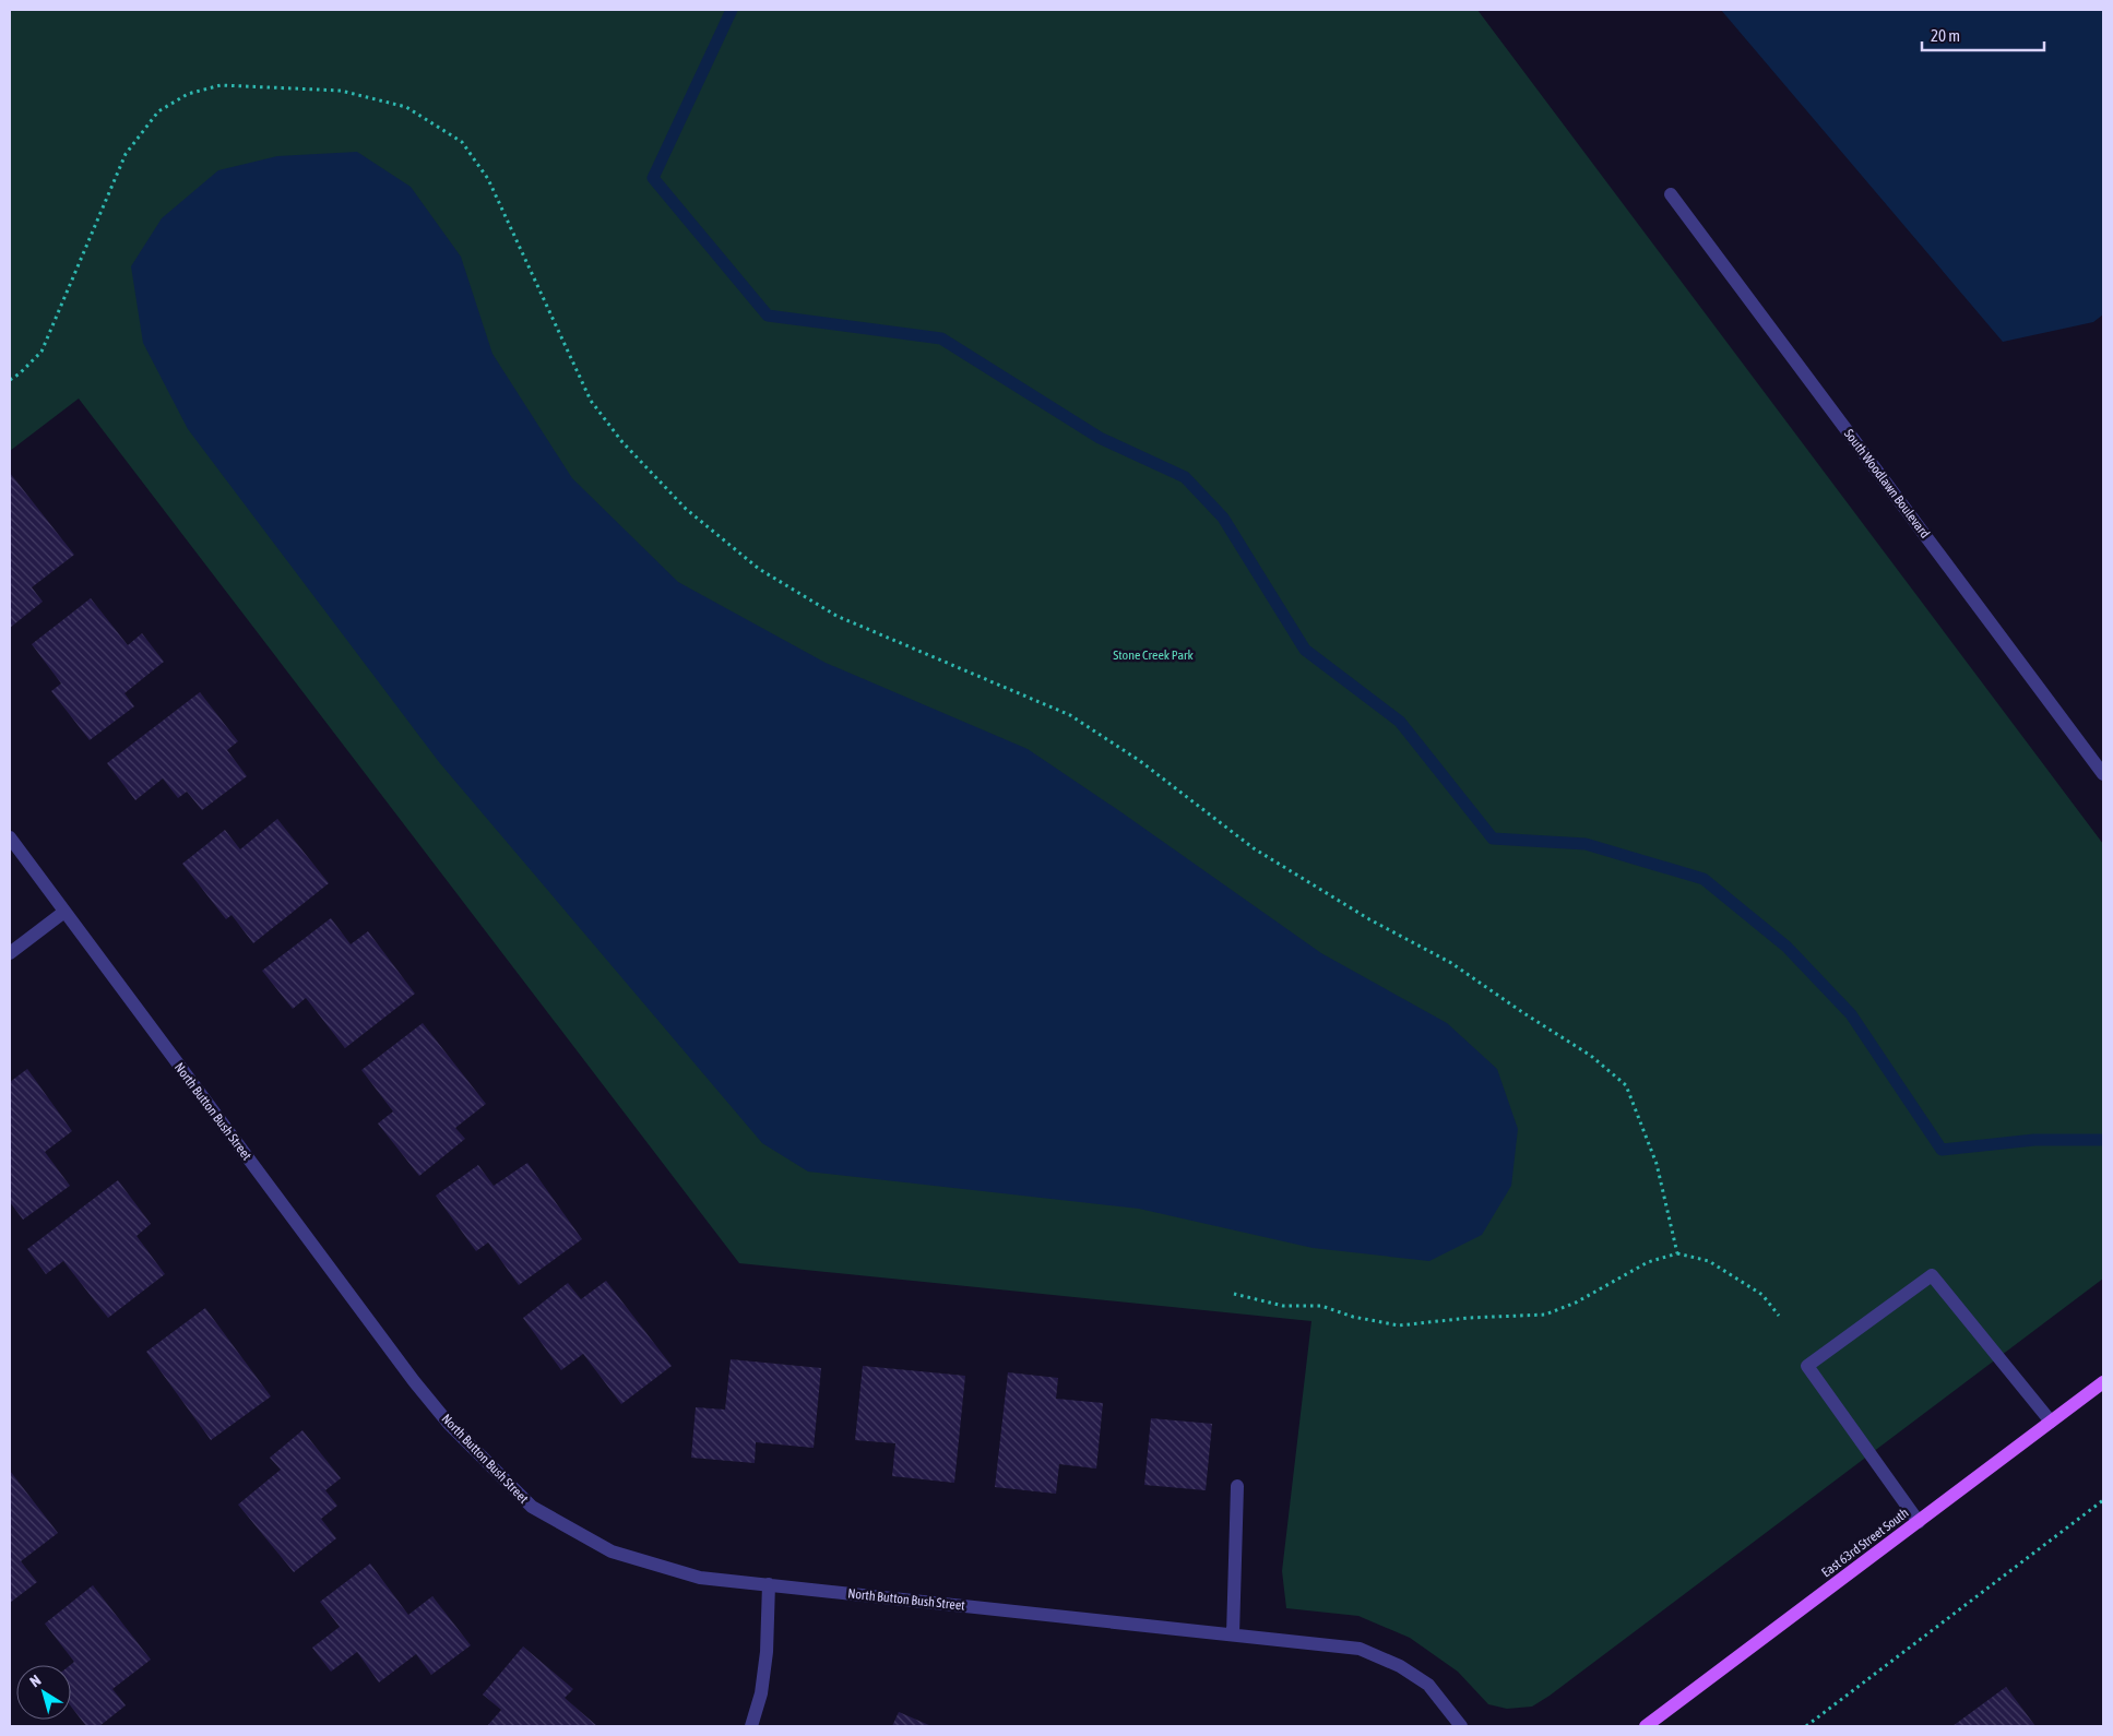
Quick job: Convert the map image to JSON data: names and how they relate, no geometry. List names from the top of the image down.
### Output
{
  "streets": {
    "main road": ["East 63rd Street South"],
    "street": ["South Woodlawn Boulevard", "North Button Bush Street"]
  },
  "parks": ["Stone Creek Park"],
  "scale_bar": "20 m",
  "north": "top left"
}
